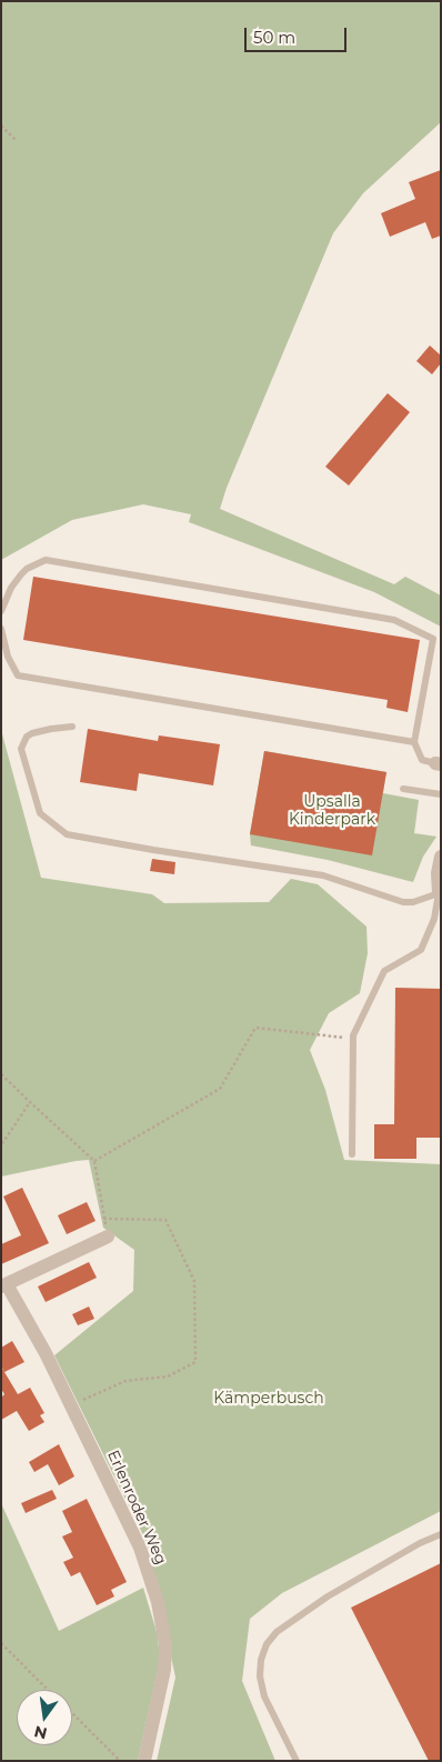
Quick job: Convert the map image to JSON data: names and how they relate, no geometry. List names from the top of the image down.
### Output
{
  "streets": {
    "street": ["Erlenroder Weg"]
  },
  "parks": ["Upsalla Kinderpark", "Kämperbusch"],
  "scale_bar": "50 m",
  "north": "bottom"
}
